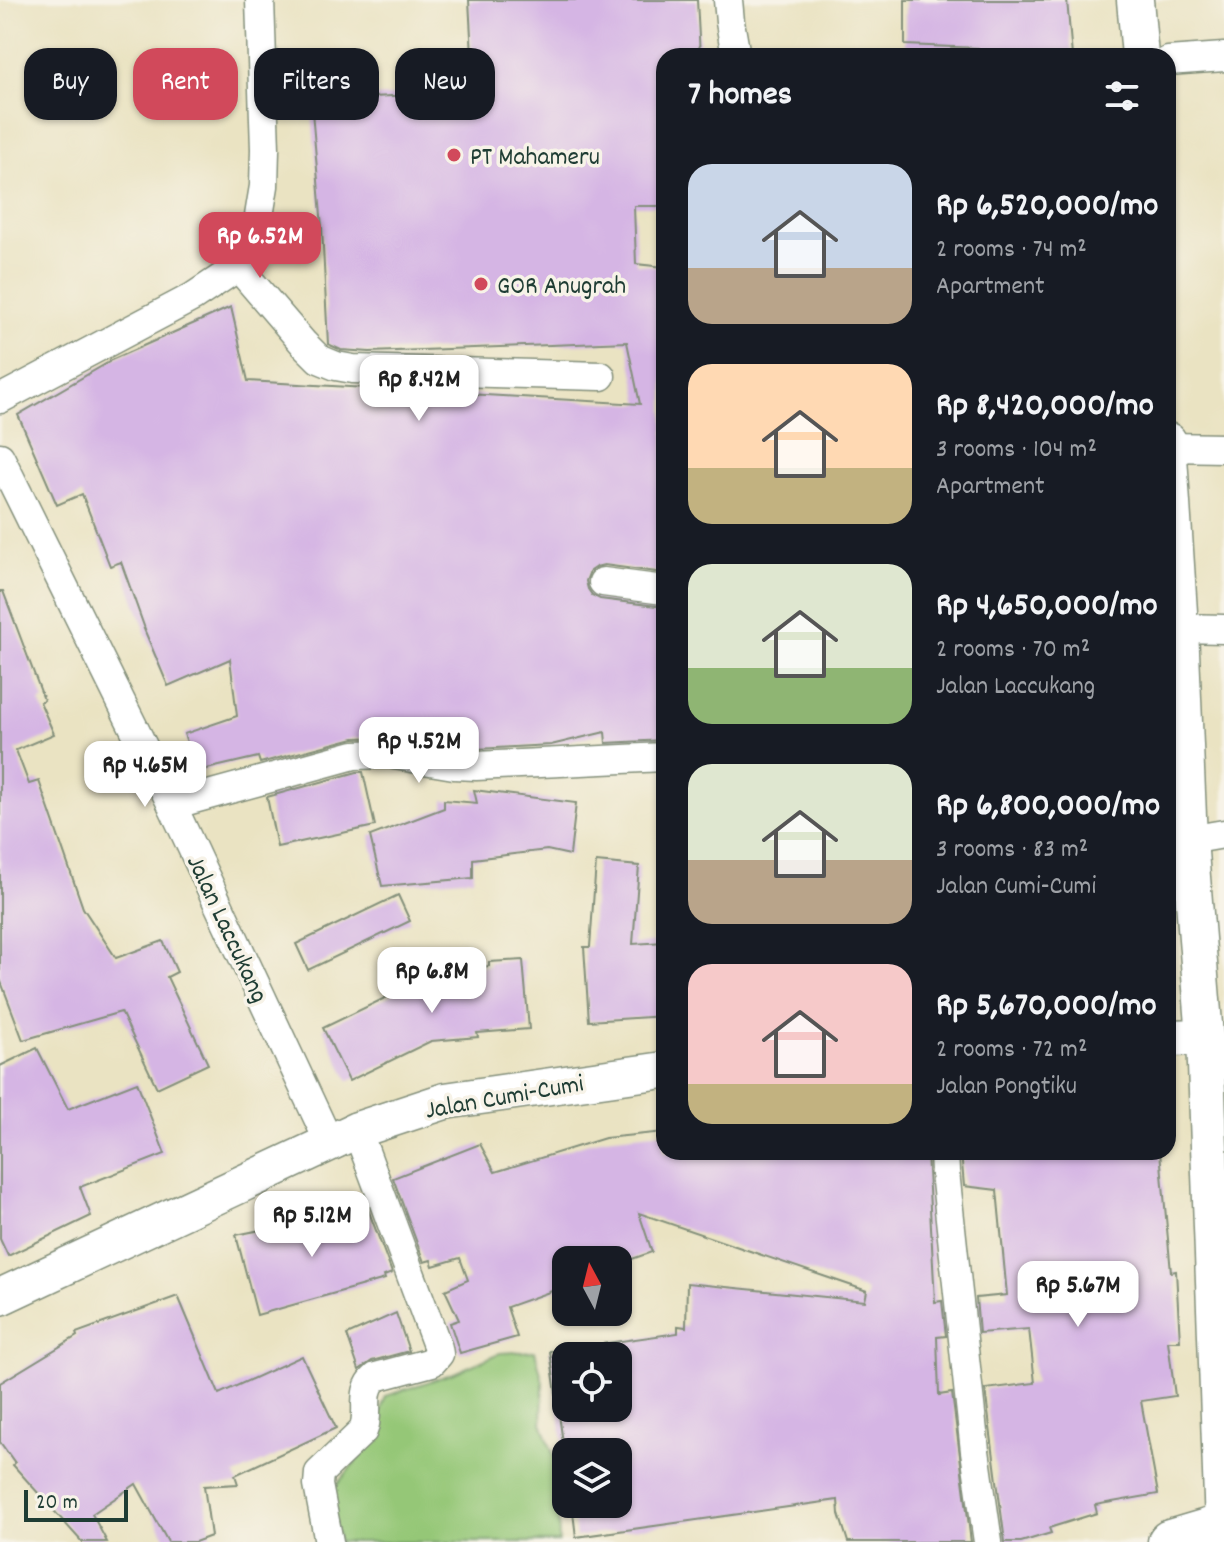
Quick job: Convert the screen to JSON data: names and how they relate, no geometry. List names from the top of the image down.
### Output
{
  "streets": {
    "street": ["Jalan Laccukang", "Jalan Cumi-Cumi"]
  },
  "crossings": [
    ["Jalan Laccukang", "Jalan Cumi-Cumi"]
  ],
  "places": ["PT Mahameru", "GOR Anugrah"],
  "scale_bar": "20 m",
  "north": "top",
  "page": {
    "chip": [
      "Buy",
      "Rent",
      "Filters",
      "New"
    ],
    "heading": "7 homes",
    "list": [
      {
        "name": "Rp 6,520,000/mo",
        "note": "2 rooms · 74 m² · Apartment"
      },
      {
        "name": "Rp 8,420,000/mo",
        "note": "3 rooms · 104 m² · Apartment"
      },
      {
        "name": "Rp 4,650,000/mo",
        "note": "2 rooms · 70 m² · Jalan Laccukang"
      },
      {
        "name": "Rp 6,800,000/mo",
        "note": "3 rooms · 83 m² · Jalan Cumi-Cumi"
      },
      {
        "name": "Rp 5,670,000/mo",
        "note": "2 rooms · 72 m² · Jalan Pongtiku"
      }
    ],
    "price": [
      "Rp 6.52M",
      "Rp 8.42M",
      "Rp 4.52M",
      "Rp 4.65M",
      "Rp 6.8M",
      "Rp 5.12M",
      "Rp 5.67M"
    ],
    "scale": "20 m"
  }
}
